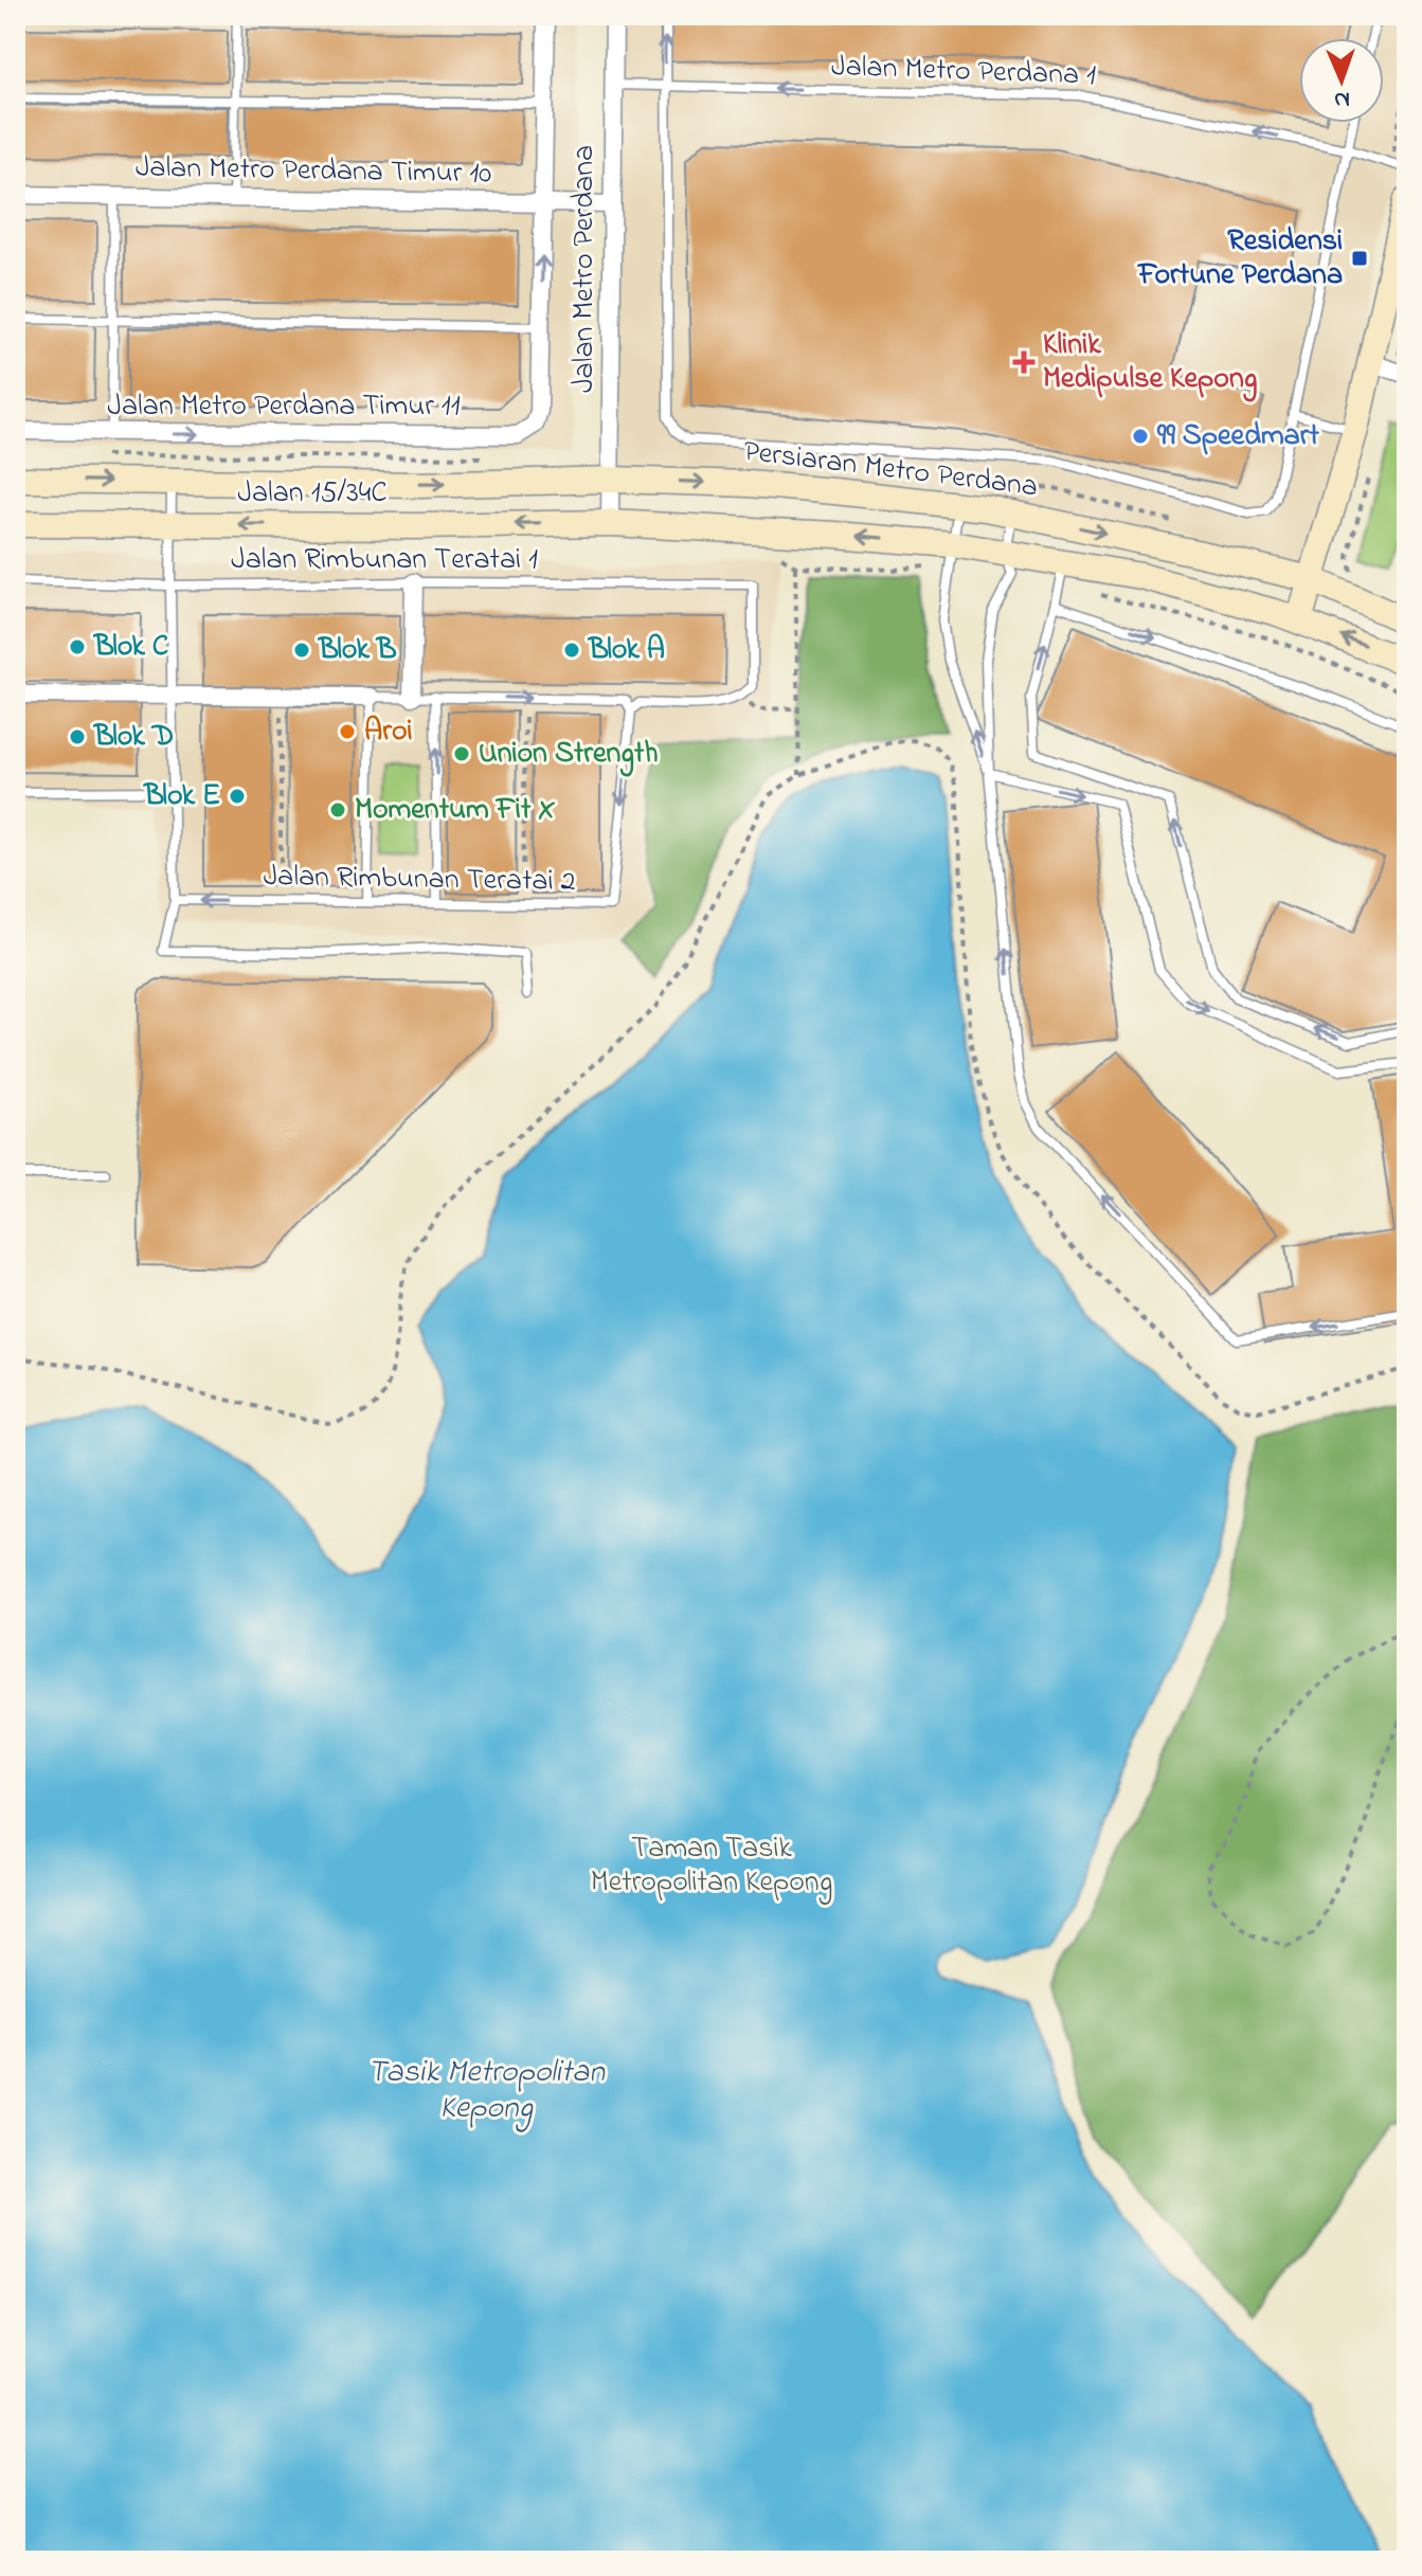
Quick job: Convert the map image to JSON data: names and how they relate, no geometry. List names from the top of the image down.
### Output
{
  "streets": {
    "street": [
      "Jalan Metro Perdana Timur 10",
      "Jalan Metro Perdana",
      "Jalan Metro Perdana Timur 11",
      "Persiaran Metro Perdana",
      "Jalan 15/34C"
    ],
    "lane": ["Jalan Metro Perdana 1", "Jalan Rimbunan Teratai 1", "Jalan Rimbunan Teratai 2"]
  },
  "crossings": [
    ["Jalan Metro Perdana 1", "Jalan Metro Perdana"],
    ["Jalan Metro Perdana Timur 10", "Jalan Metro Perdana"],
    ["Jalan Metro Perdana", "Persiaran Metro Perdana"],
    ["Jalan Metro Perdana", "Jalan 15/34C"],
    ["Persiaran Metro Perdana", "Jalan 15/34C"]
  ],
  "one_way": ["Jalan Metro Perdana 1", "Jalan Metro Perdana Timur 11"],
  "water": ["Tasik Metropolitan Kepong"],
  "parks": ["Taman Tasik Metropolitan Kepong"],
  "places": {
    "transit": ["Residensi Fortune Perdana"],
    "health": ["Klinik Medipulse Kepong"],
    "other": [
      "99 Speedmart",
      "Blok C",
      "Blok B",
      "Blok A",
      "Aroi",
      "Blok D",
      "Union Strength",
      "Blok E",
      "Momentum Fit X"
    ]
  },
  "north": "bottom"
}
